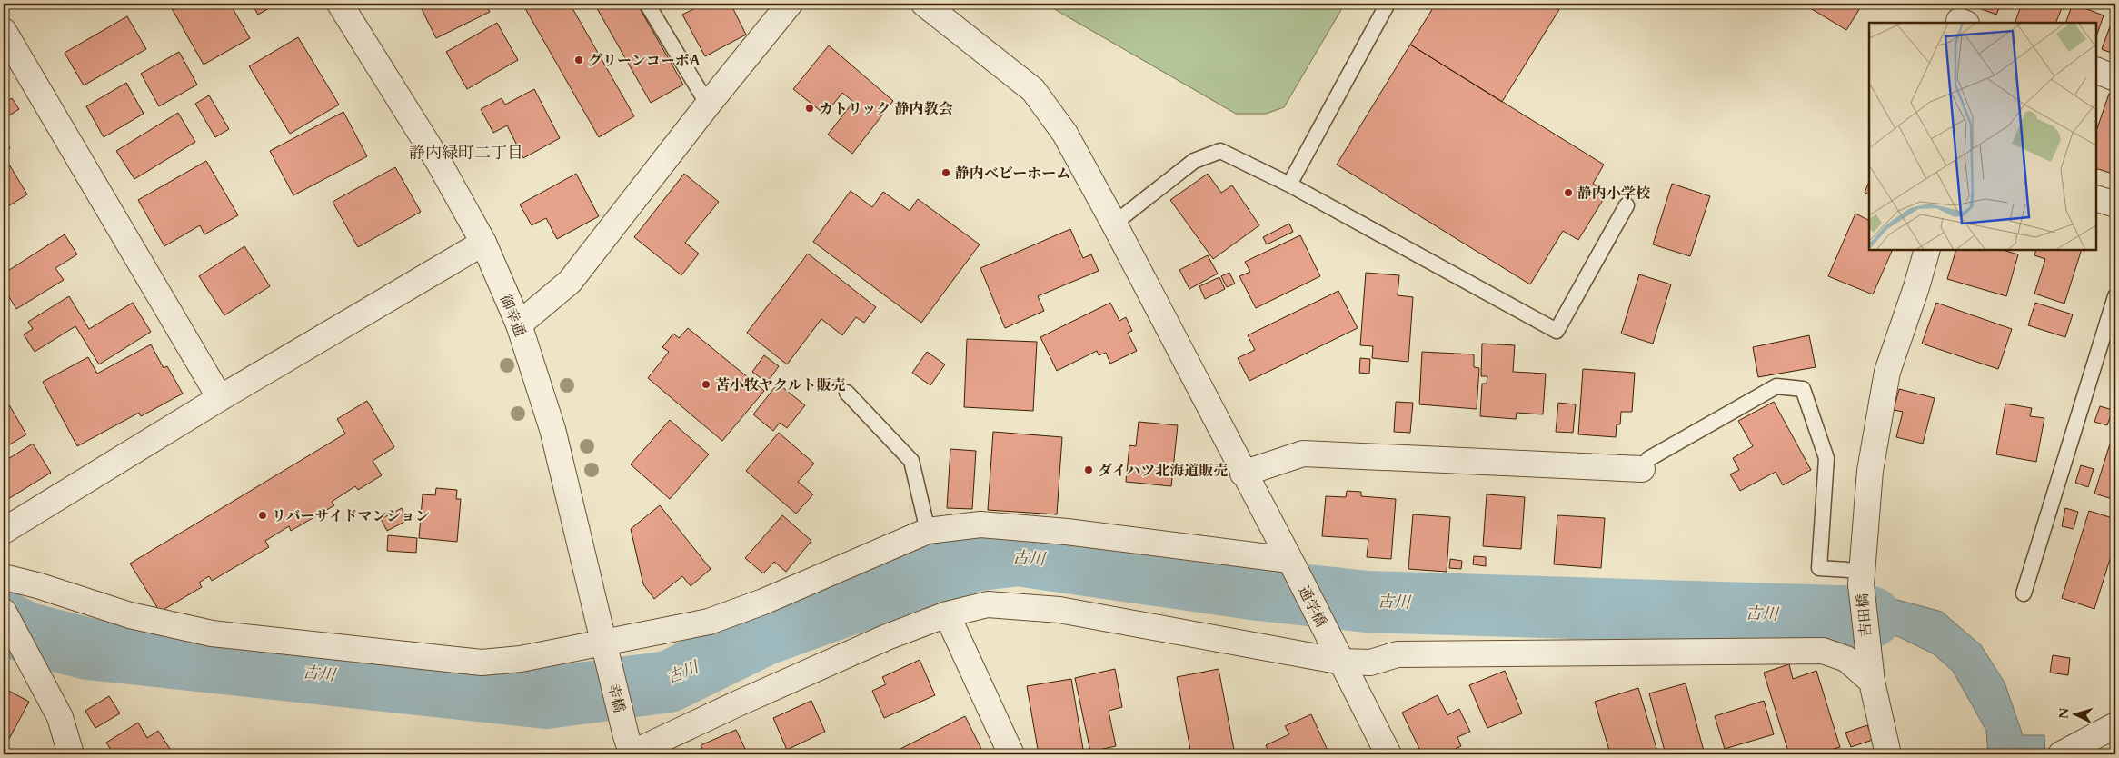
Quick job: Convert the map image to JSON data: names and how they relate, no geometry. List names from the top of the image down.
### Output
{
  "streets": {
    "street": [
      "御幸通",
      "通学橋",
      "吉田橋",
      "幸橋"
    ]
  },
  "crossings": [
    ["御幸通", "幸橋"]
  ],
  "districts": ["静内緑町二丁目"],
  "water": ["古川"],
  "places": [
    "グリーンコーポA",
    "カトリック 静内教会",
    "静内ベビーホーム",
    "静内小学校",
    "苫小牧ヤクルト販売",
    "ダイハツ北海道販売",
    "リバーサイドマンション"
  ],
  "north": "left"
}
